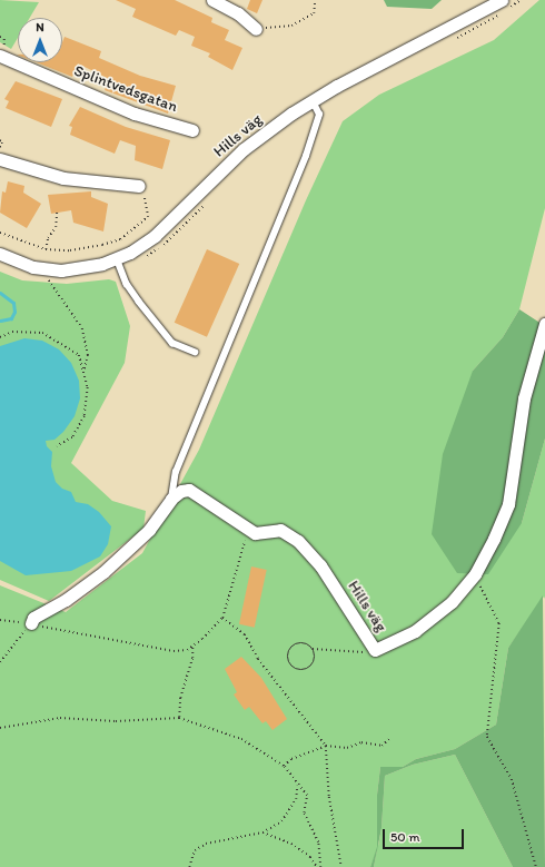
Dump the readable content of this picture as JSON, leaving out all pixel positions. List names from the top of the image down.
{
  "streets": {
    "street": ["Splintvedsgatan", "Hills väg"]
  },
  "scale_bar": "50 m",
  "north": "top"
}
